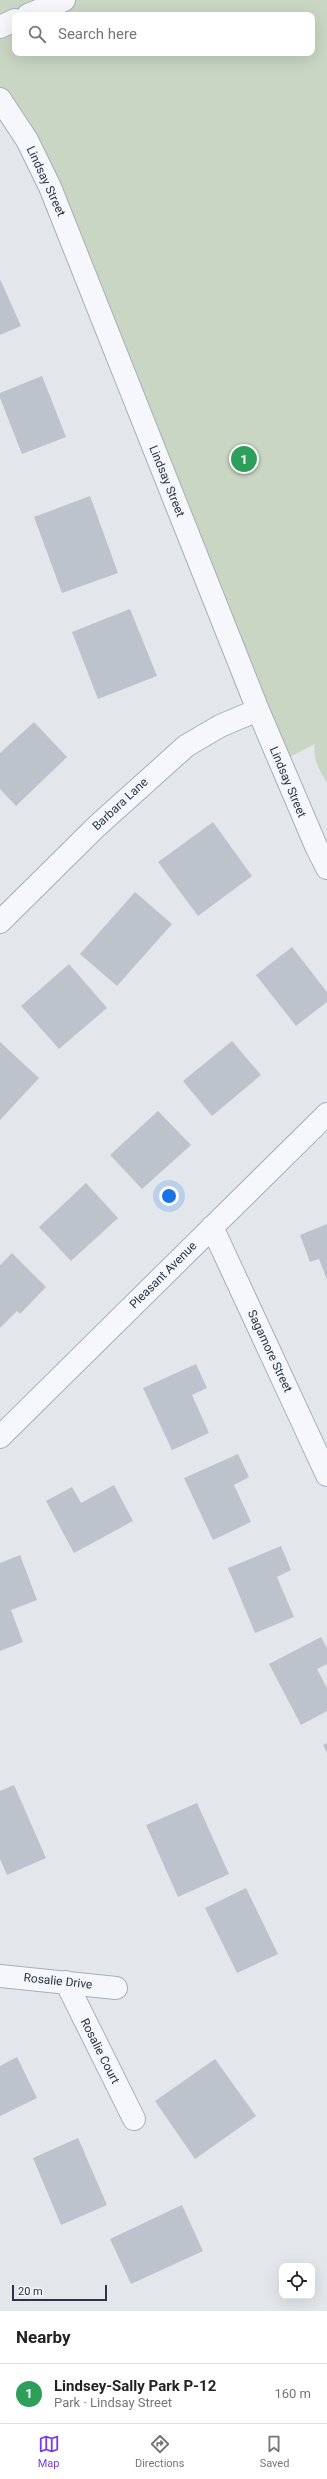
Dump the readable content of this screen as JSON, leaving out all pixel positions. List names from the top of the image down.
{
  "streets": {
    "street": [
      "Lindsay Street",
      "Barbara Lane",
      "Pleasant Avenue",
      "Sagamore Street",
      "Rosalie Drive",
      "Rosalie Court"
    ]
  },
  "crossings": [
    ["Lindsay Street", "Barbara Lane"],
    ["Pleasant Avenue", "Sagamore Street"],
    ["Rosalie Drive", "Rosalie Court"]
  ],
  "scale_bar": "20 m",
  "page": {
    "search": "Search here",
    "pins": "1",
    "scale": "20 m",
    "heading": "Nearby",
    "list": [
      {
        "mark": "1",
        "name": "Lindsey-Sally Park P-12",
        "note": "Park · Lindsay Street",
        "value": "160 m"
      }
    ],
    "nav": ["Map", "Directions", "Saved"]
  }
}
